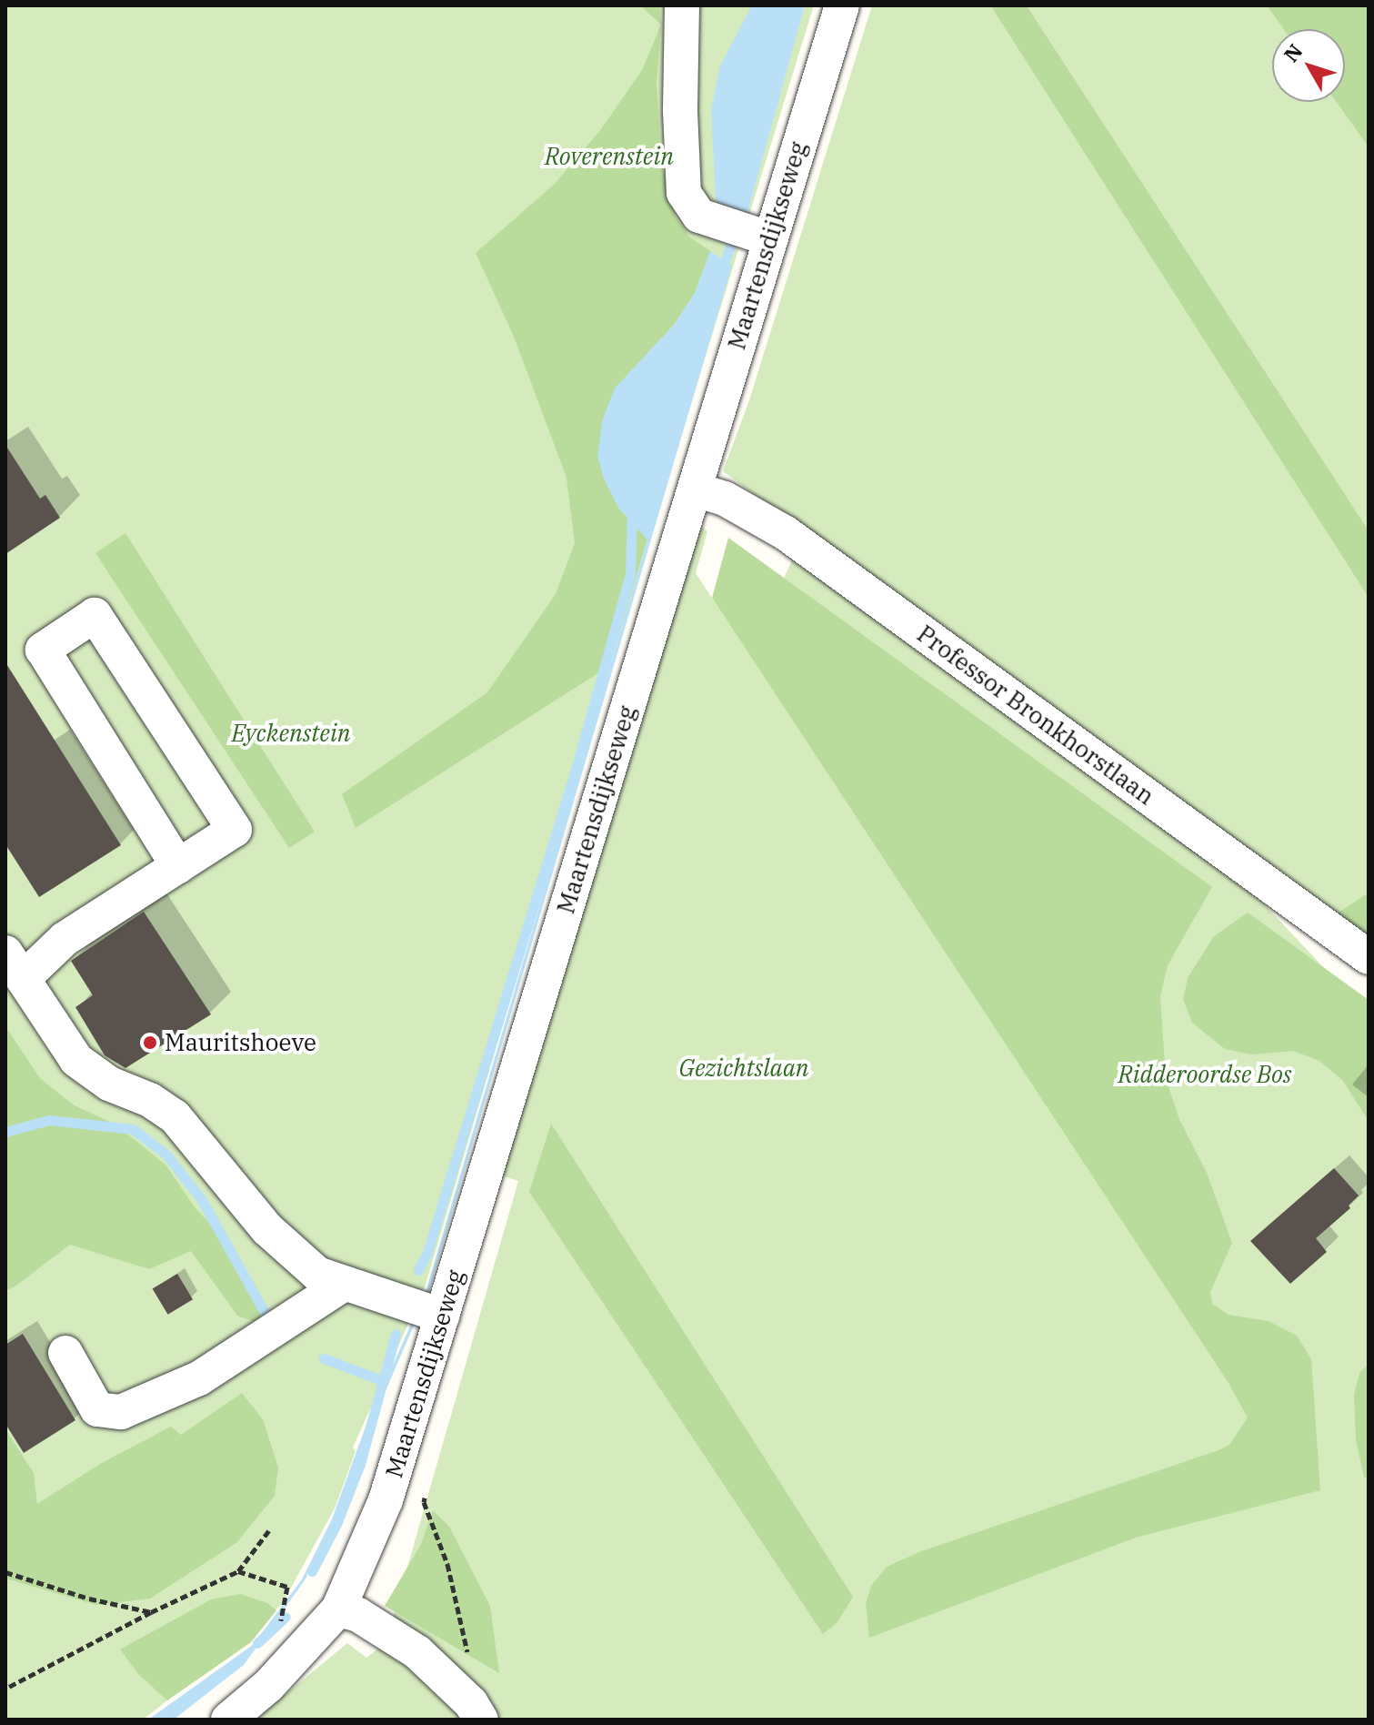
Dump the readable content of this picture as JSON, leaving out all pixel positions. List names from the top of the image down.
{
  "streets": {
    "street": ["Maartensdijkseweg", "Professor Bronkhorstlaan"]
  },
  "crossings": [
    ["Maartensdijkseweg", "Professor Bronkhorstlaan"]
  ],
  "parks": [
    "Roverenstein",
    "Eyckenstein",
    "Gezichtslaan",
    "Ridderoordse Bos"
  ],
  "places": ["Mauritshoeve"],
  "north": "top left"
}
